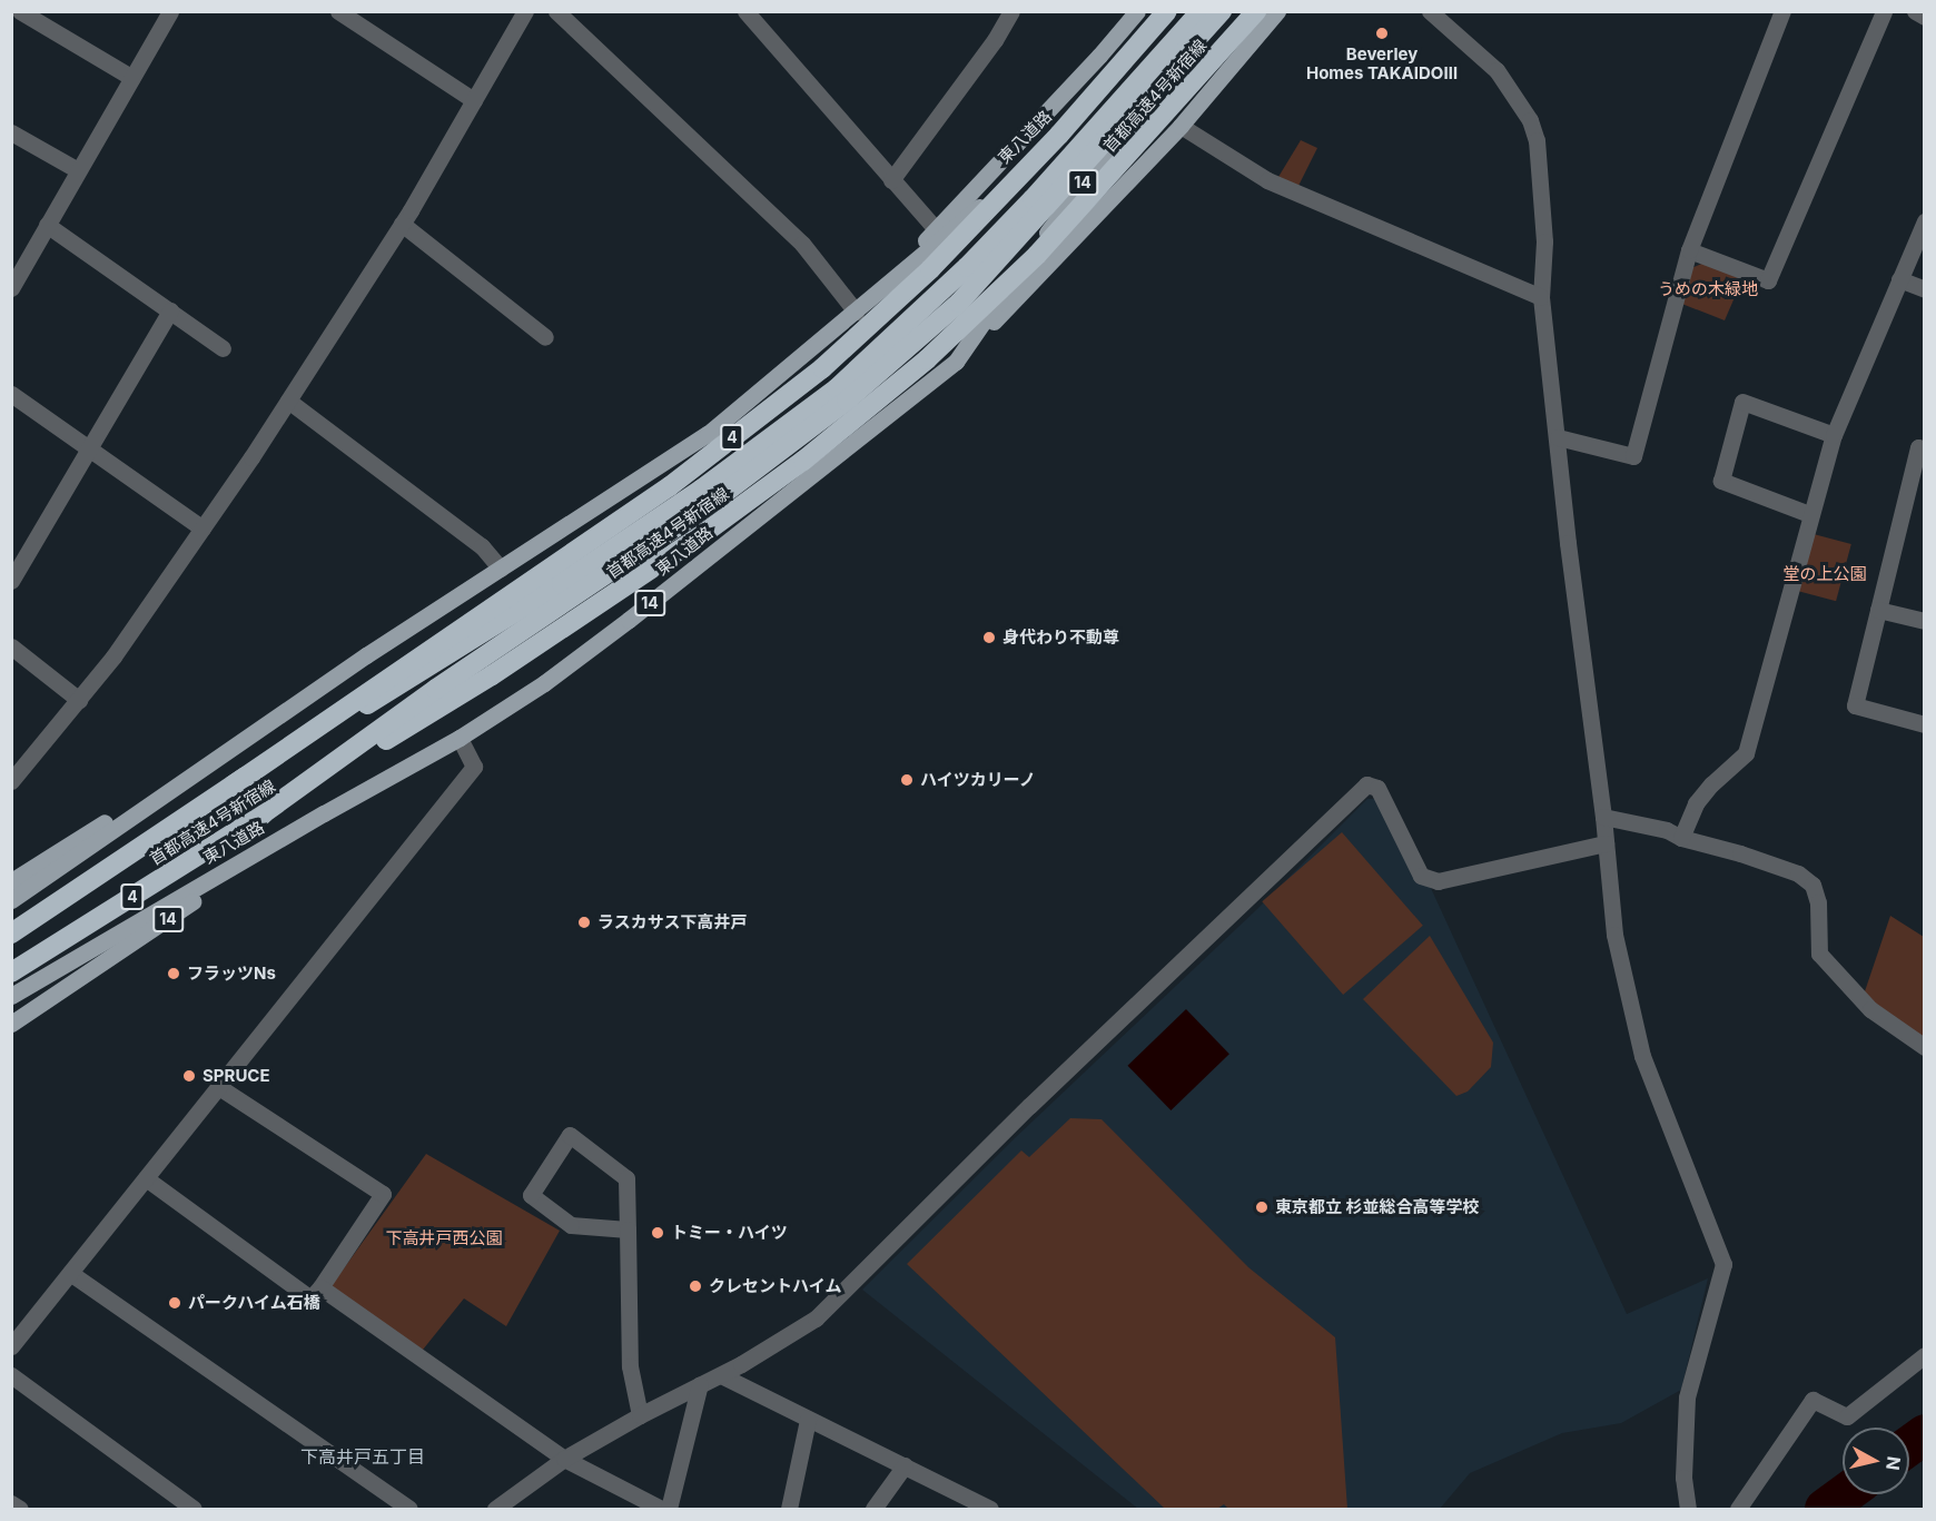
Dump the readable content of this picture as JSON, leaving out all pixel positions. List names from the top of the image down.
{
  "streets": {
    "highway": ["首都高速4号新宿線", "4"],
    "main road": ["東八道路", "14"]
  },
  "crossings": [
    ["首都高速4号新宿線", "東八道路"],
    ["東八道路", "14"]
  ],
  "districts": ["下高井戸五丁目"],
  "parks": ["うめの木緑地", "堂の上公園", "下高井戸西公園"],
  "places": [
    "Beverley Homes TAKAIDOⅢ",
    "身代わり不動尊",
    "ハイツカリーノ",
    "ラスカサス下高井戸",
    "フラッツNs",
    "SPRUCE",
    "東京都立 杉並総合高等学校",
    "トミー・ハイツ",
    "クレセントハイム",
    "パークハイム石橋"
  ],
  "north": "right"
}
